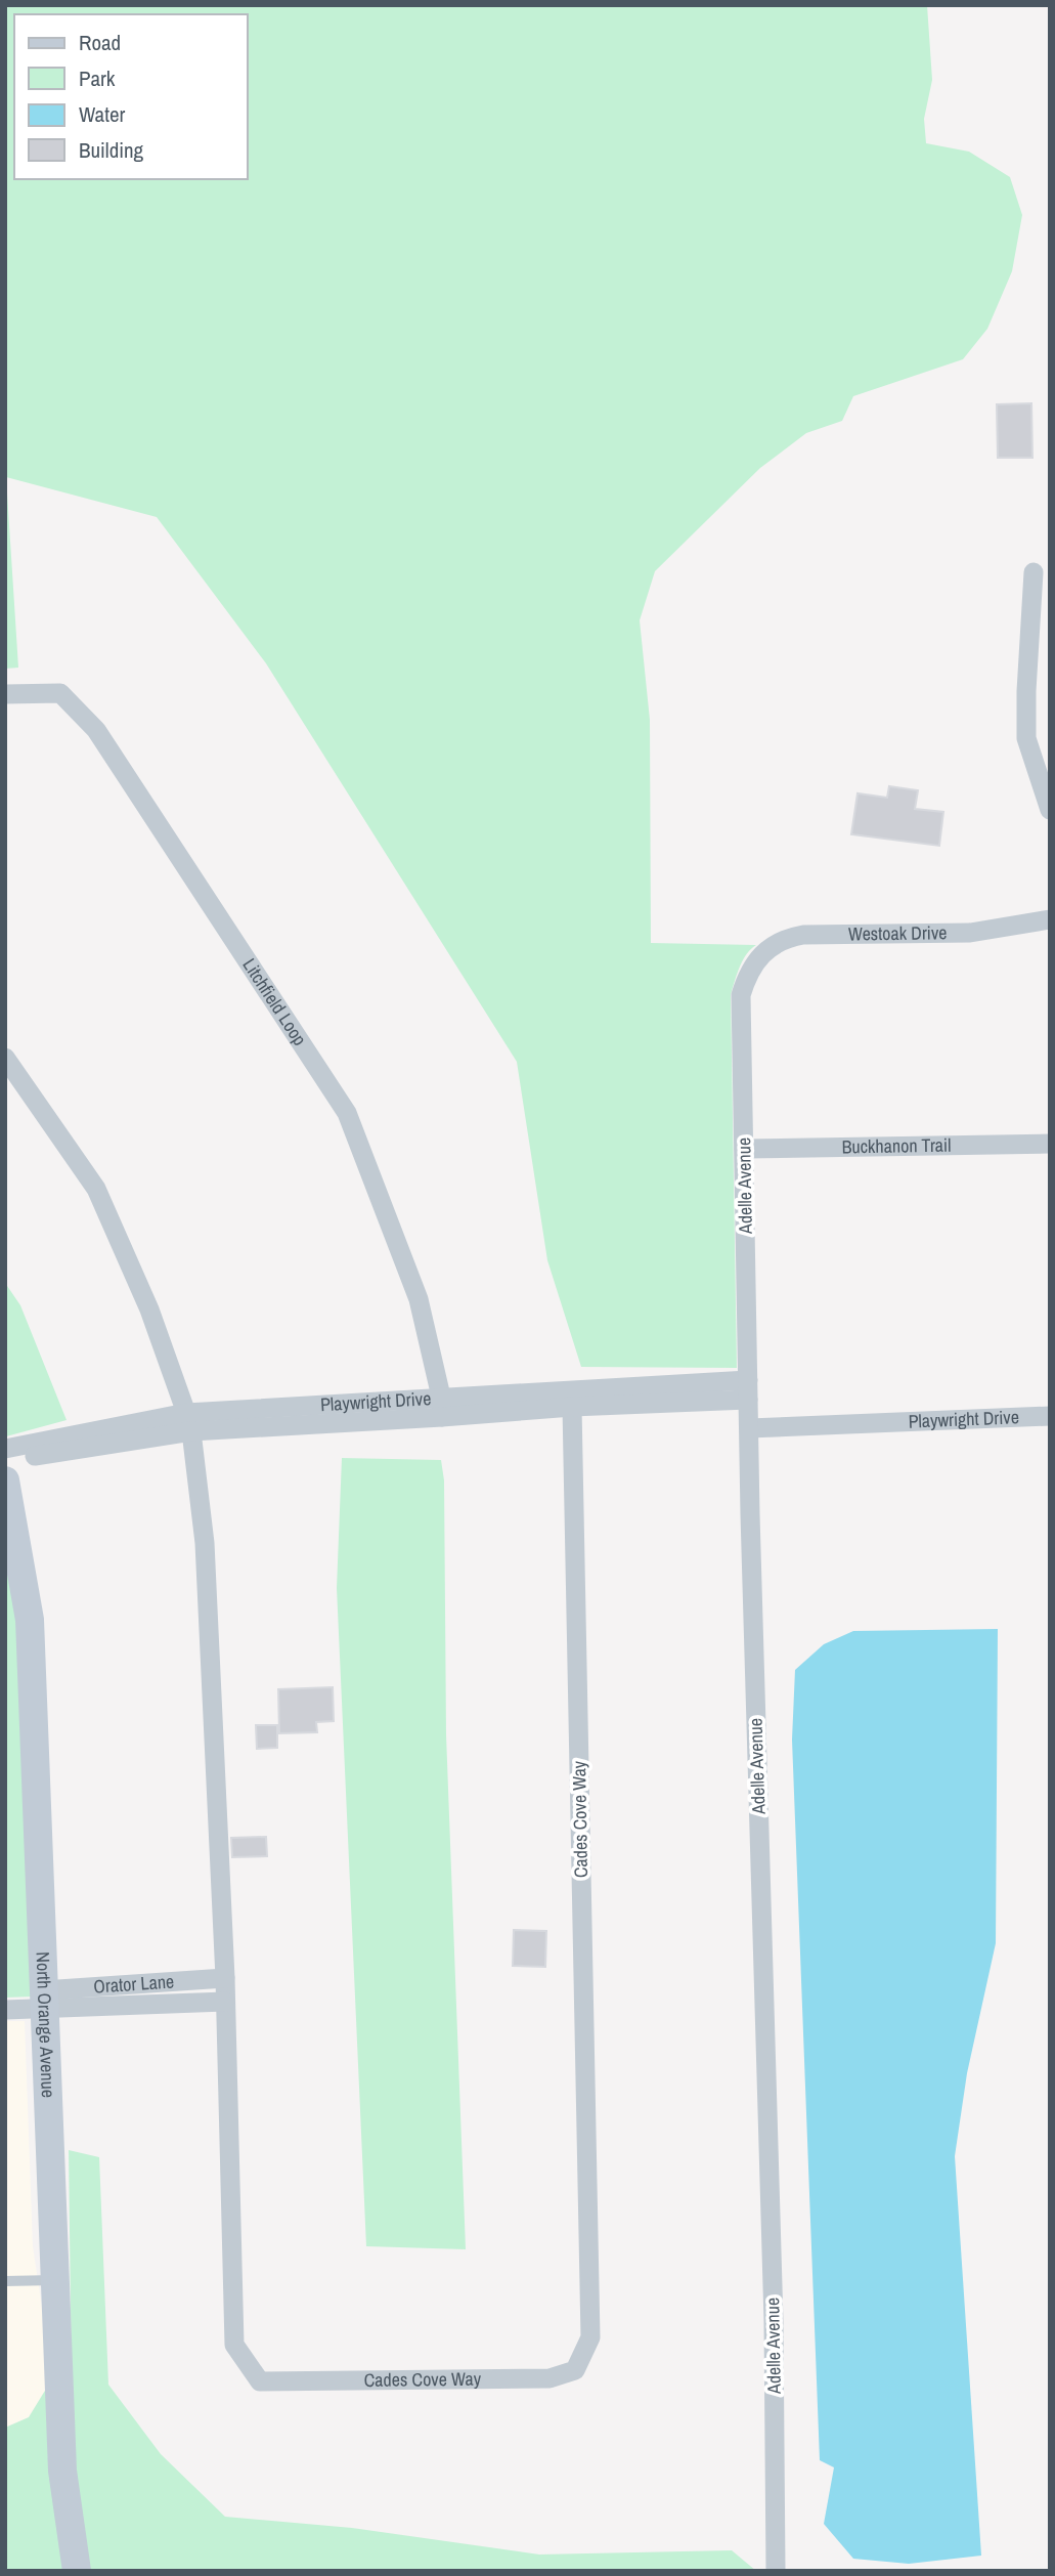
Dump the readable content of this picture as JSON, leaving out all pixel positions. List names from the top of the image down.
{
  "streets": {
    "street": [
      "Westoak Drive",
      "Litchfield Loop",
      "Buckhanon Trail",
      "Adelle Avenue",
      "Playwright Drive",
      "Cades Cove Way",
      "Orator Lane",
      "North Orange Avenue"
    ]
  },
  "crossings": [
    ["Westoak Drive", "Adelle Avenue"],
    ["Litchfield Loop", "Playwright Drive"],
    ["Buckhanon Trail", "Adelle Avenue"],
    ["Adelle Avenue", "Playwright Drive"],
    ["Playwright Drive", "Cades Cove Way"],
    ["Cades Cove Way", "Orator Lane"],
    ["Orator Lane", "North Orange Avenue"]
  ],
  "legend": [
    "Road",
    "Park",
    "Water",
    "Building"
  ]
}
